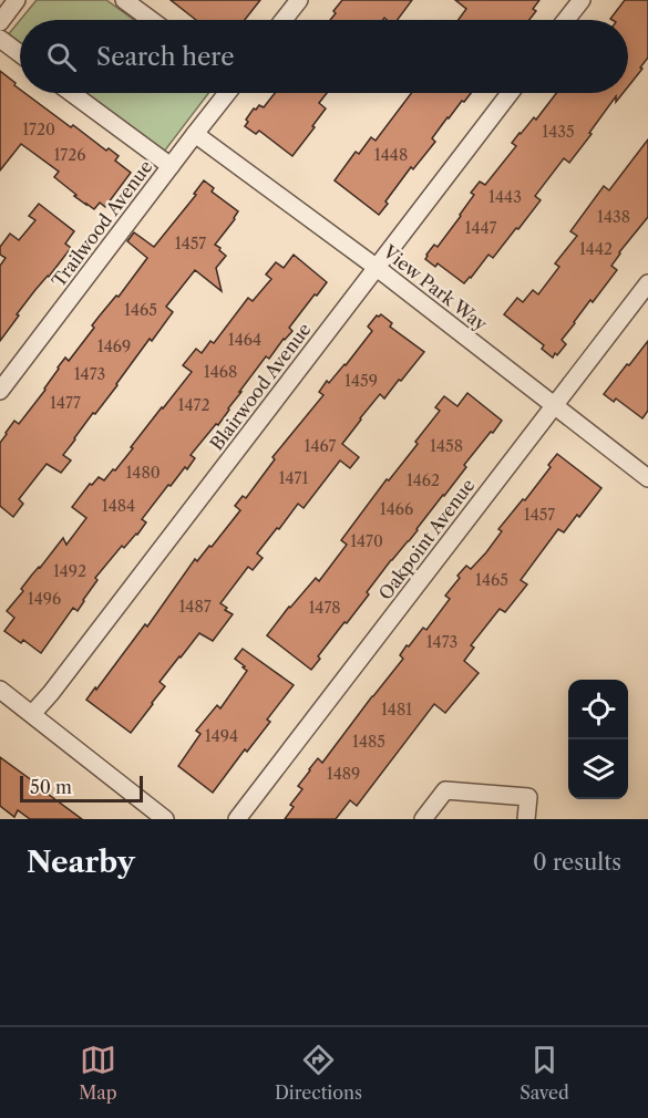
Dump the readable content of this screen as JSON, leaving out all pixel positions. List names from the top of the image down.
{
  "streets": {
    "street": [
      "Trailwood Avenue",
      "View Park Way",
      "Blairwood Avenue",
      "Oakpoint Avenue"
    ]
  },
  "crossings": [
    ["Trailwood Avenue", "View Park Way"],
    ["View Park Way", "Blairwood Avenue"],
    ["View Park Way", "Oakpoint Avenue"]
  ],
  "house_numbers": [
    "1720",
    "1435",
    "1726",
    "1448",
    "1443",
    "1438",
    "1447",
    "1457",
    "1442",
    "1465",
    "1464",
    "1469",
    "1468",
    "1473",
    "1459",
    "1477",
    "1472",
    "1467",
    "1458",
    "1480",
    "1471",
    "1462",
    "1484",
    "1466",
    "1457",
    "1470",
    "1492",
    "1465",
    "1496",
    "1487",
    "1478",
    "1473",
    "1481",
    "1494",
    "1485",
    "1489"
  ],
  "scale_bar": "50 m",
  "page": {
    "search": "Search here",
    "scale": "50 m",
    "heading": ["Nearby", "0 results"],
    "nav": ["Map", "Directions", "Saved"]
  }
}
